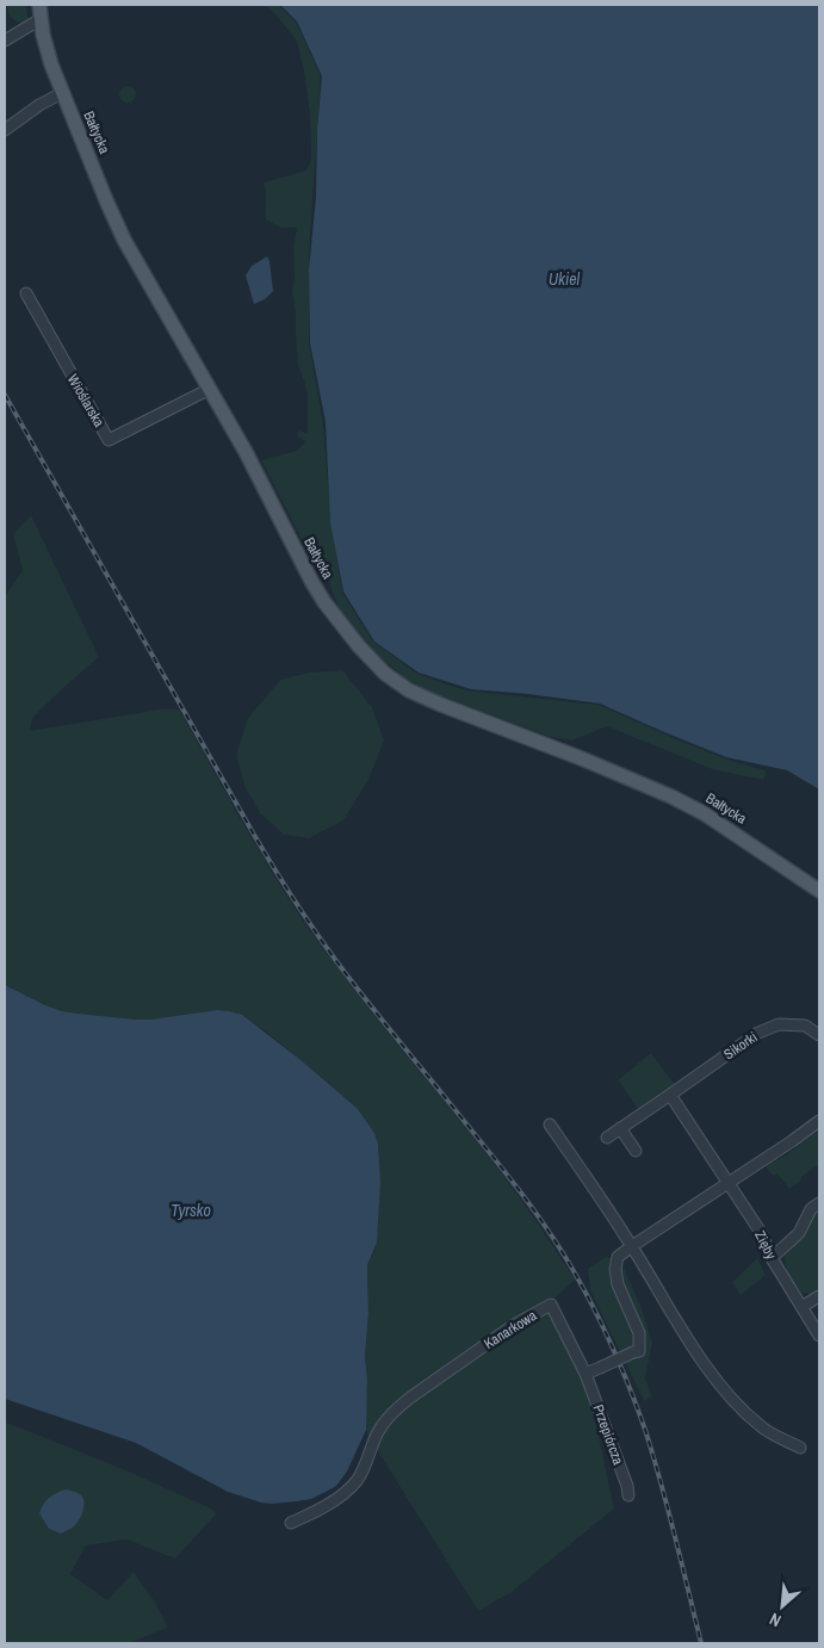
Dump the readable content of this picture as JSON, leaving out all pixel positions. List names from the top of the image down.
{
  "streets": {
    "main road": ["Bałtycka"],
    "street": [
      "Wioślarska",
      "Sikorki",
      "Zięby",
      "Kanarkowa",
      "Przepiórcza"
    ]
  },
  "crossings": [
    ["Bałtycka", "Wioślarska"],
    ["Kanarkowa", "Przepiórcza"]
  ],
  "water": ["Ukiel", "Tyrsko"],
  "north": "bottom left"
}
